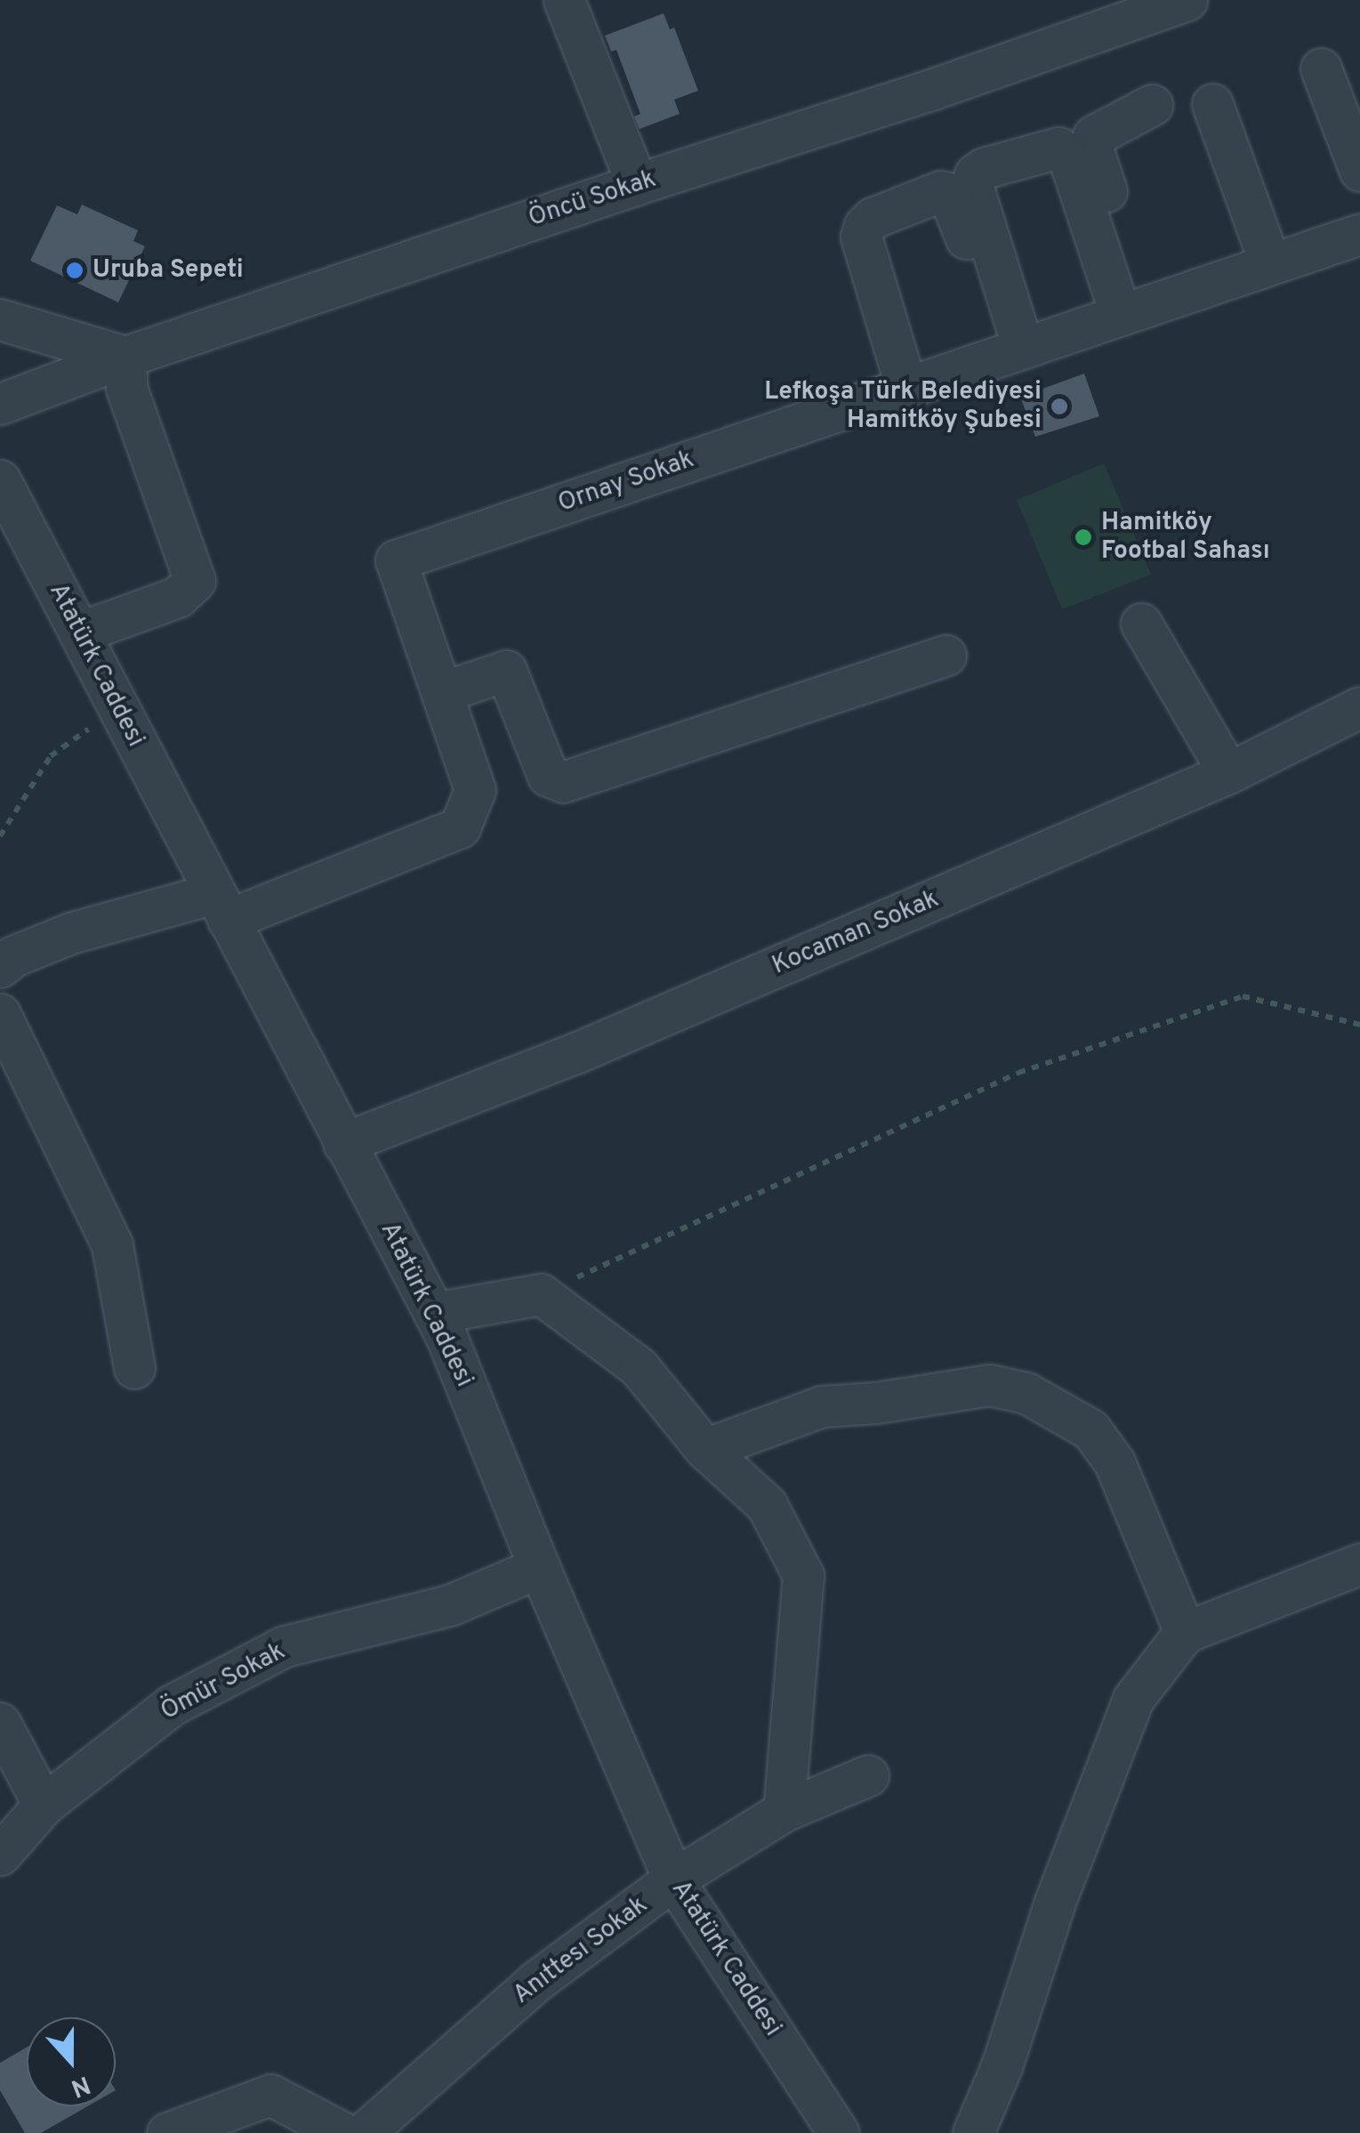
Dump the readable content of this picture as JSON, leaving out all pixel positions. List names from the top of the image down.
{
  "streets": {
    "street": [
      "Öncü Sokak",
      "Ornay Sokak",
      "Atatürk Caddesi",
      "Kocaman Sokak",
      "Ömür Sokak",
      "Anıttesı Sokak"
    ]
  },
  "crossings": [
    ["Ornay Sokak", "Atatürk Caddesi"],
    ["Atatürk Caddesi", "Kocaman Sokak"],
    ["Atatürk Caddesi", "Ömür Sokak"],
    ["Atatürk Caddesi", "Anıttesı Sokak"]
  ],
  "places": ["Uruba Sepeti", "Lefkoşa Türk Belediyesi Hamitköy Şubesi", "Hamitköy Footbal Sahası"],
  "north": "bottom"
}
